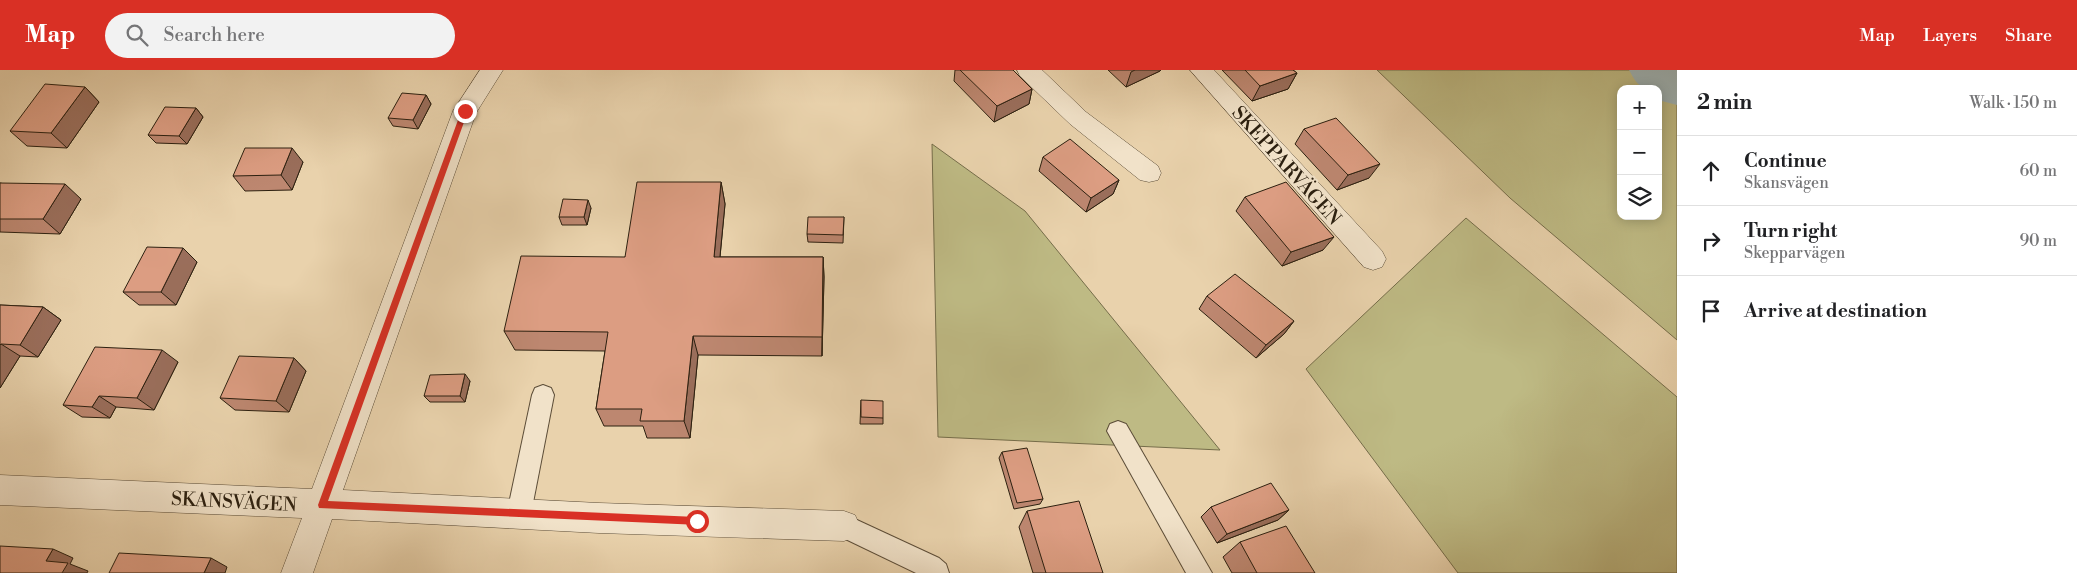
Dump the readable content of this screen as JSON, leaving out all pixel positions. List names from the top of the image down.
{
  "streets": {
    "street": ["SKEPPARVÄGEN", "SKANSVÄGEN"]
  },
  "page": {
    "header": "Map",
    "search": "Search here",
    "nav": ["Map", "Layers", "Share"],
    "heading": ["2 min", "Walk · 150 m"],
    "map_buttons": ["+", "−"],
    "list": [
      ["Continue", "Skansvägen", "60 m"],
      ["Turn right", "Skepparvägen", "90 m"],
      "Arrive at destination"
    ]
  }
}
